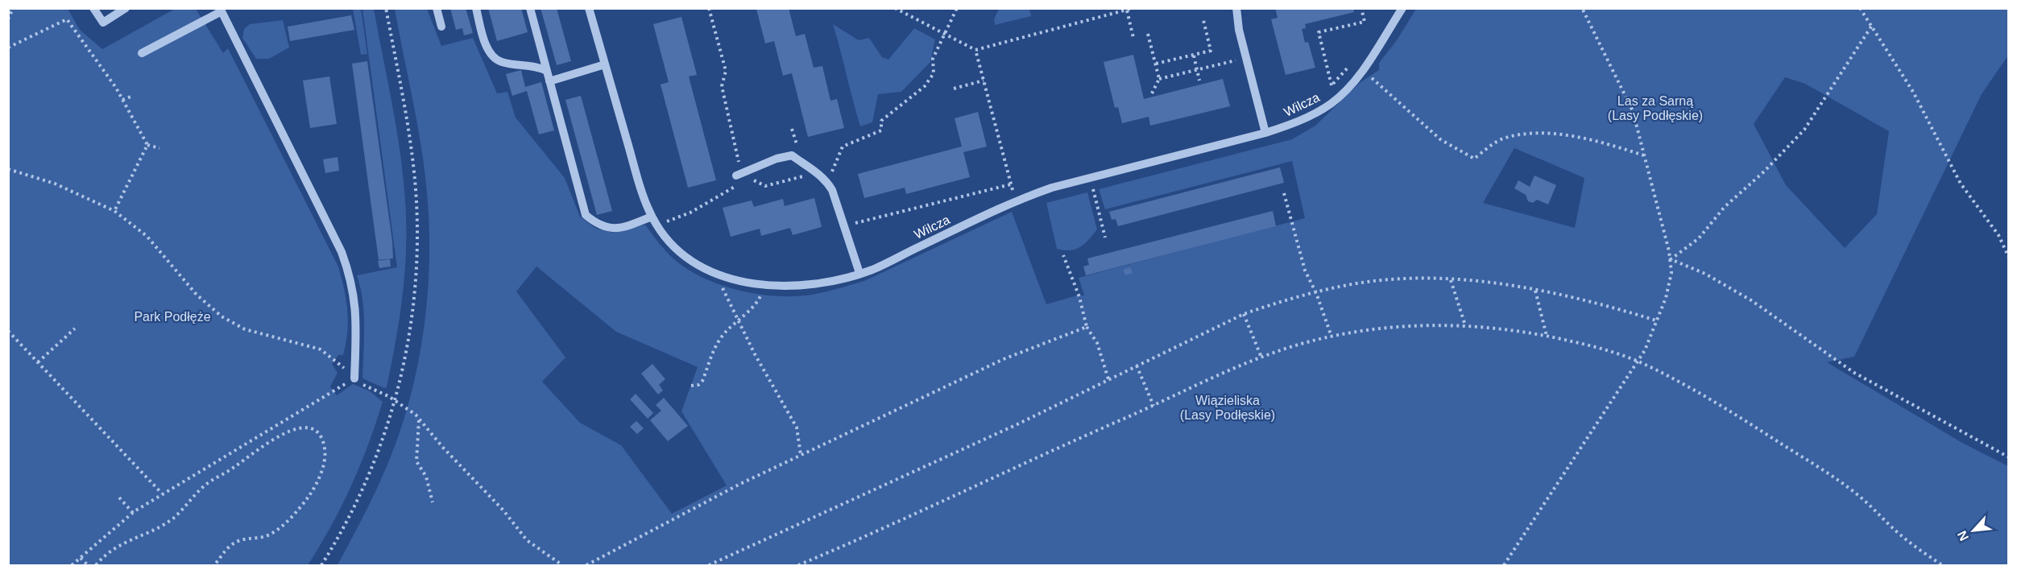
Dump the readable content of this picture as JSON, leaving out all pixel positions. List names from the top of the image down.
{
  "streets": {
    "street": ["Wilcza"]
  },
  "parks": ["Las za Sarną (Lasy Podłęskie)", "Park Podłęże", "Wiązieliska (Lasy Podłęskie)"],
  "north": "bottom left"
}
